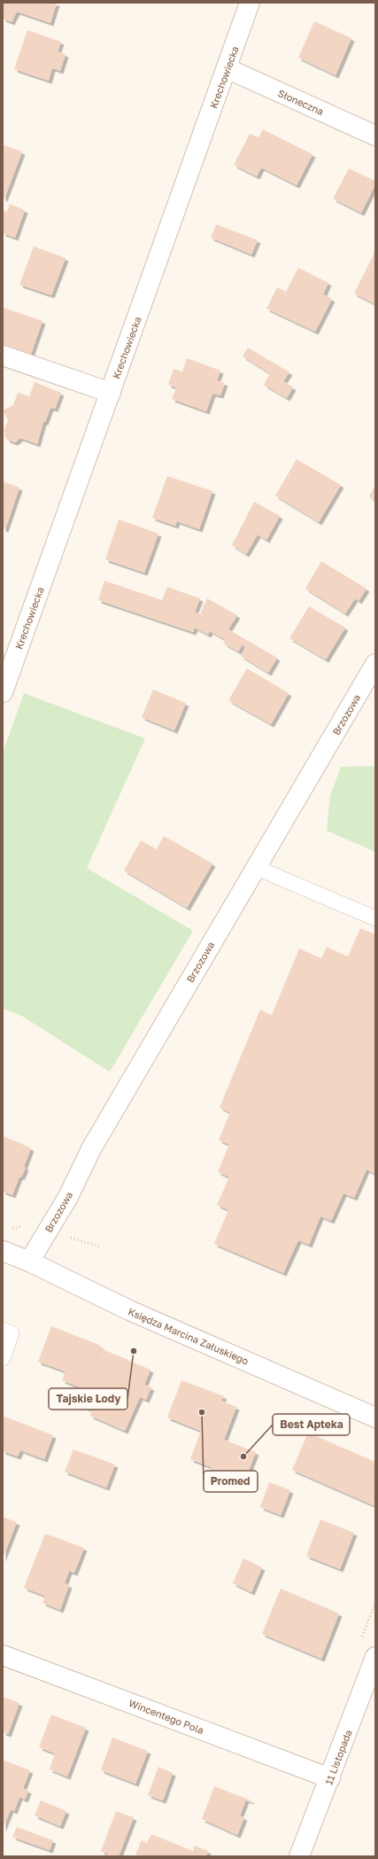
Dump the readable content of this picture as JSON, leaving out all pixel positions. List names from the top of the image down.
{
  "streets": {
    "street": [
      "Krechowiecka",
      "Słoneczna",
      "Brzozowa",
      "Księdza Marcina Załuskiego",
      "Wincentego Pola",
      "11 Listopada"
    ]
  },
  "crossings": [
    ["Krechowiecka", "Słoneczna"],
    ["Brzozowa", "Księdza Marcina Załuskiego"],
    ["Wincentego Pola", "11 Listopada"]
  ],
  "places": ["Tajskie Lody", "Promed", "Best Apteka"]
}
